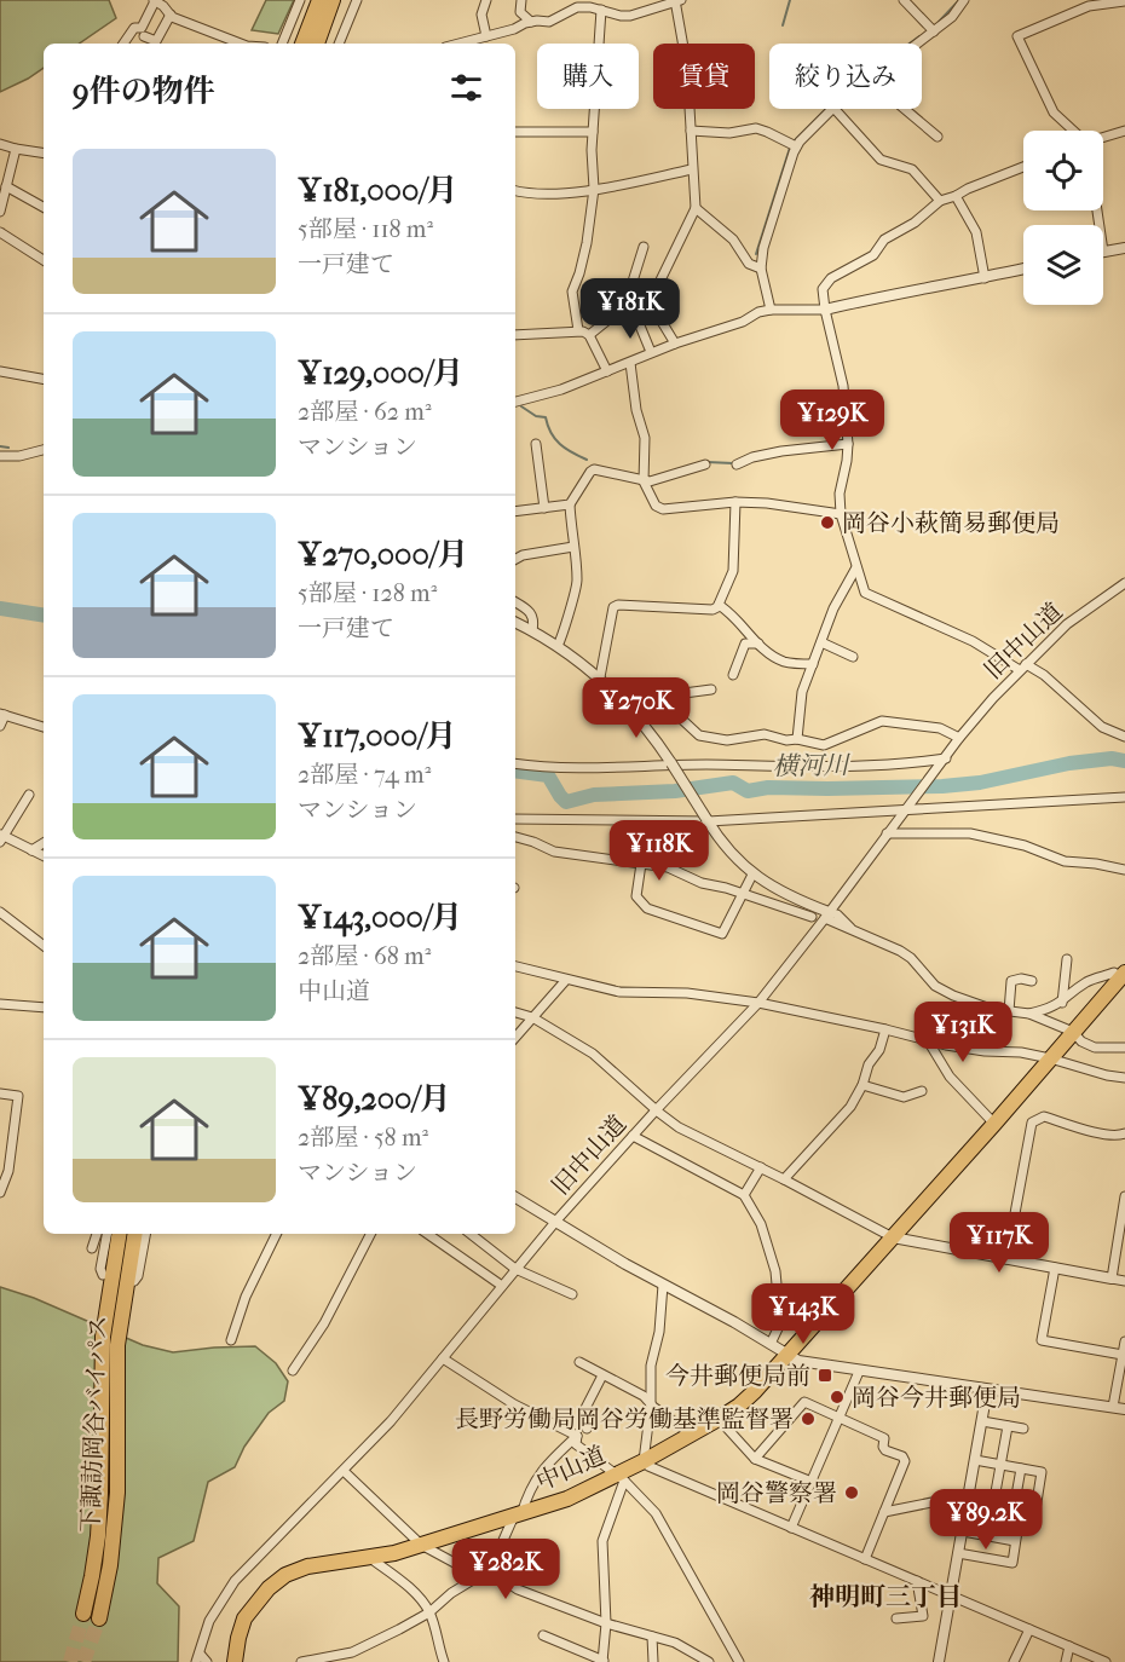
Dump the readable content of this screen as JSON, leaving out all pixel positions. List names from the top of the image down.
{
  "streets": {
    "highway": ["下諏訪岡谷バイパス", "中山道"],
    "street": ["旧中山道"]
  },
  "districts": ["神明町三丁目"],
  "water": ["横河川"],
  "places": {
    "other": [
      "岡谷小萩簡易郵便局",
      "岡谷今井郵便局",
      "長野労働局岡谷労働基準監督署",
      "岡谷警察署"
    ],
    "transit": ["今井郵便局前"]
  },
  "page": {
    "chip": ["購入", "賃貸", "絞り込み"],
    "heading": "9件の物件",
    "list": [
      {
        "name": "¥181,000/月",
        "note": "5部屋 · 118 m² · 一戸建て"
      },
      {
        "name": "¥129,000/月",
        "note": "2部屋 · 62 m² · マンション"
      },
      {
        "name": "¥270,000/月",
        "note": "5部屋 · 128 m² · 一戸建て"
      },
      {
        "name": "¥117,000/月",
        "note": "2部屋 · 74 m² · マンション"
      },
      {
        "name": "¥143,000/月",
        "note": "2部屋 · 68 m² · 中山道"
      },
      {
        "name": "¥89,200/月",
        "note": "2部屋 · 58 m² · マンション"
      }
    ],
    "price": [
      "¥181K",
      "¥129K",
      "¥270K",
      "¥118K",
      "¥131K",
      "¥117K",
      "¥143K",
      "¥89.2K",
      "¥282K"
    ]
  }
}
